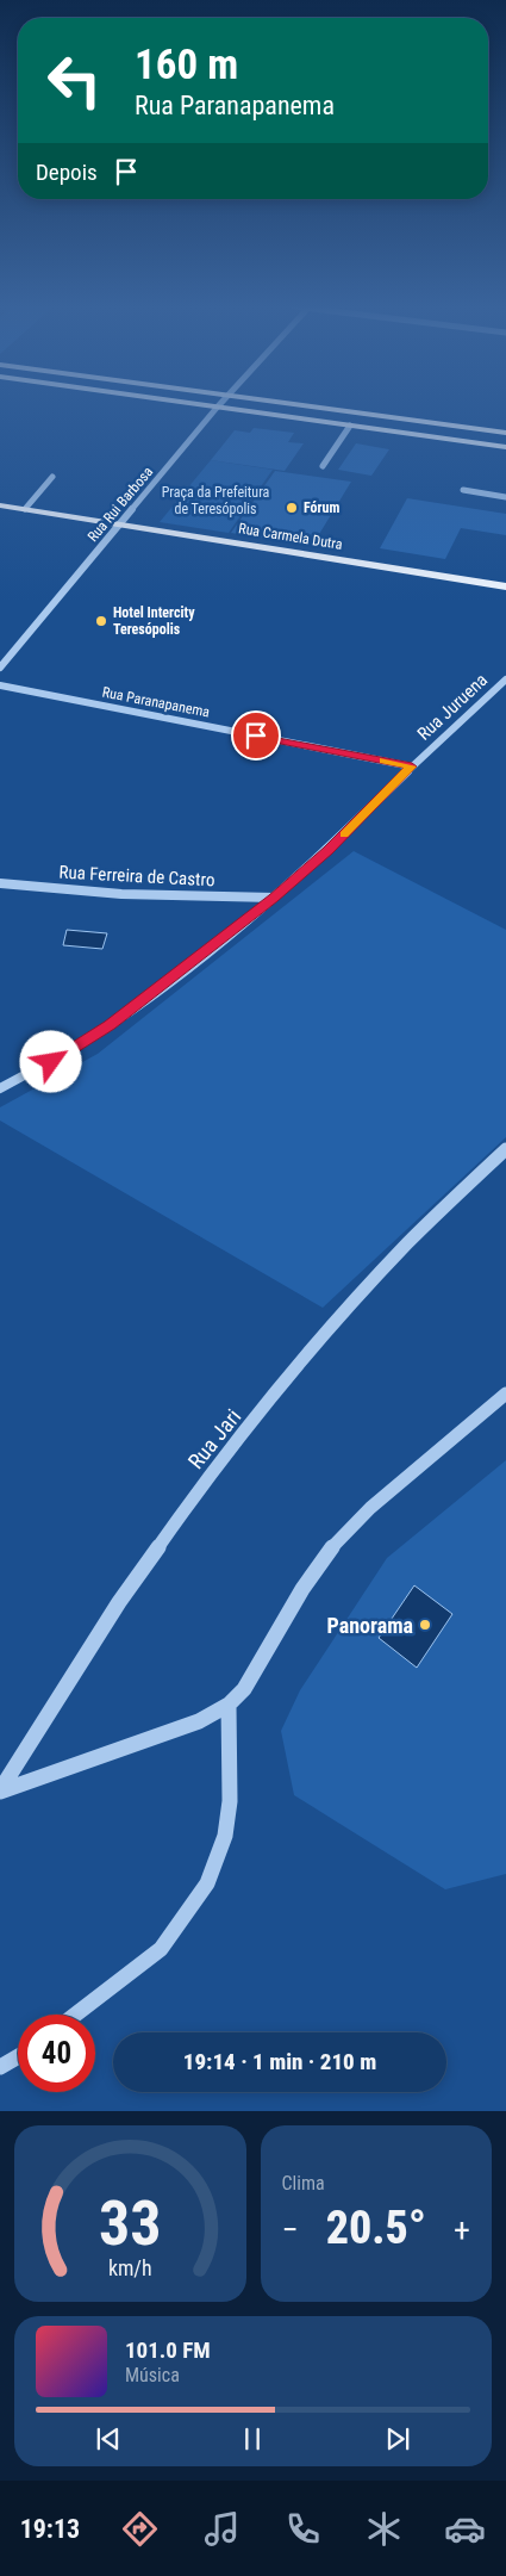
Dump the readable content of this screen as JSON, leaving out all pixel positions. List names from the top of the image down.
{
  "streets": {
    "main road": ["Rua Carmela Dutra"],
    "street": [
      "Rua Rui Barbosa",
      "Rua Paranapanema",
      "Rua Juruena",
      "Rua Ferreira de Castro",
      "Rua Jari"
    ]
  },
  "crossings": [
    ["Rua Rui Barbosa", "Rua Carmela Dutra"],
    ["Rua Paranapanema", "Rua Juruena"],
    ["Rua Juruena", "Rua Ferreira de Castro"]
  ],
  "parks": ["Praça da Prefeitura de Teresópolis"],
  "places": ["Fórum", "Hotel Intercity Teresópolis", "Panorama"],
  "page": {
    "turn": ["160 m", "Rua Paranapanema"],
    "then": "Depois",
    "limit": "40",
    "trip": "19:14 · 1 min · 210 m",
    "tile": "Clima",
    "heat": ["−", "20.5°", "+"],
    "song": ["101.0 FM", "Música"],
    "tabs": "19:13",
    "gauge": ["33", "km/h"]
  }
}
